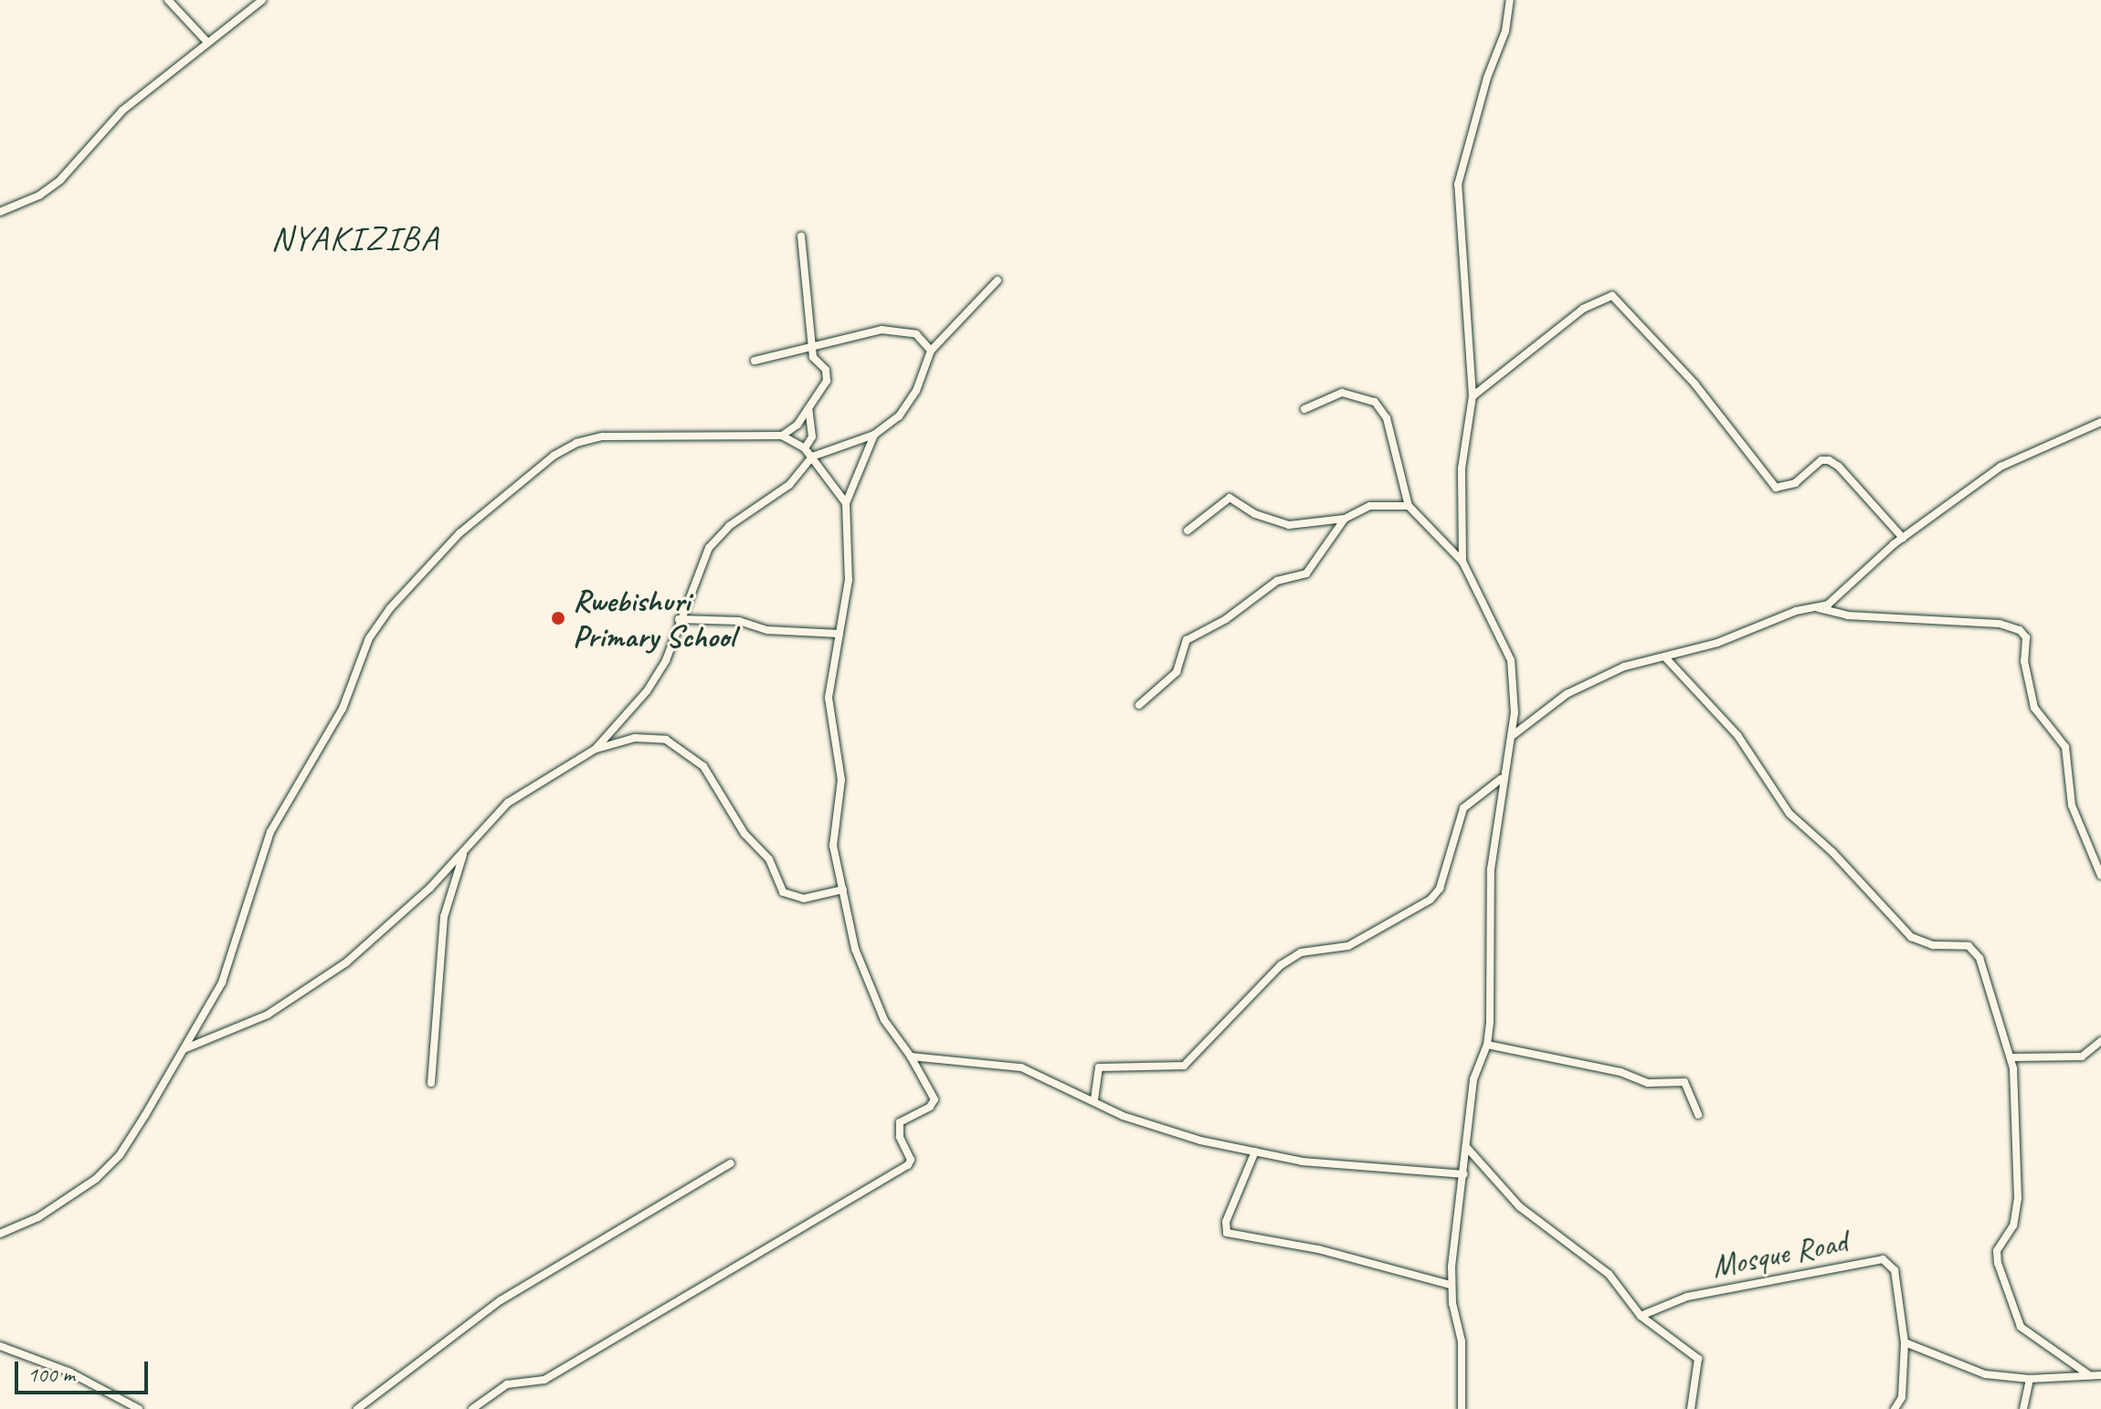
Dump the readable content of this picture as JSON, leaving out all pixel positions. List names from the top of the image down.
{
  "streets": {
    "street": ["Mosque Road"]
  },
  "districts": ["NYAKIZIBA"],
  "places": ["Rwebishuri Primary School"],
  "scale_bar": "100 m"
}
